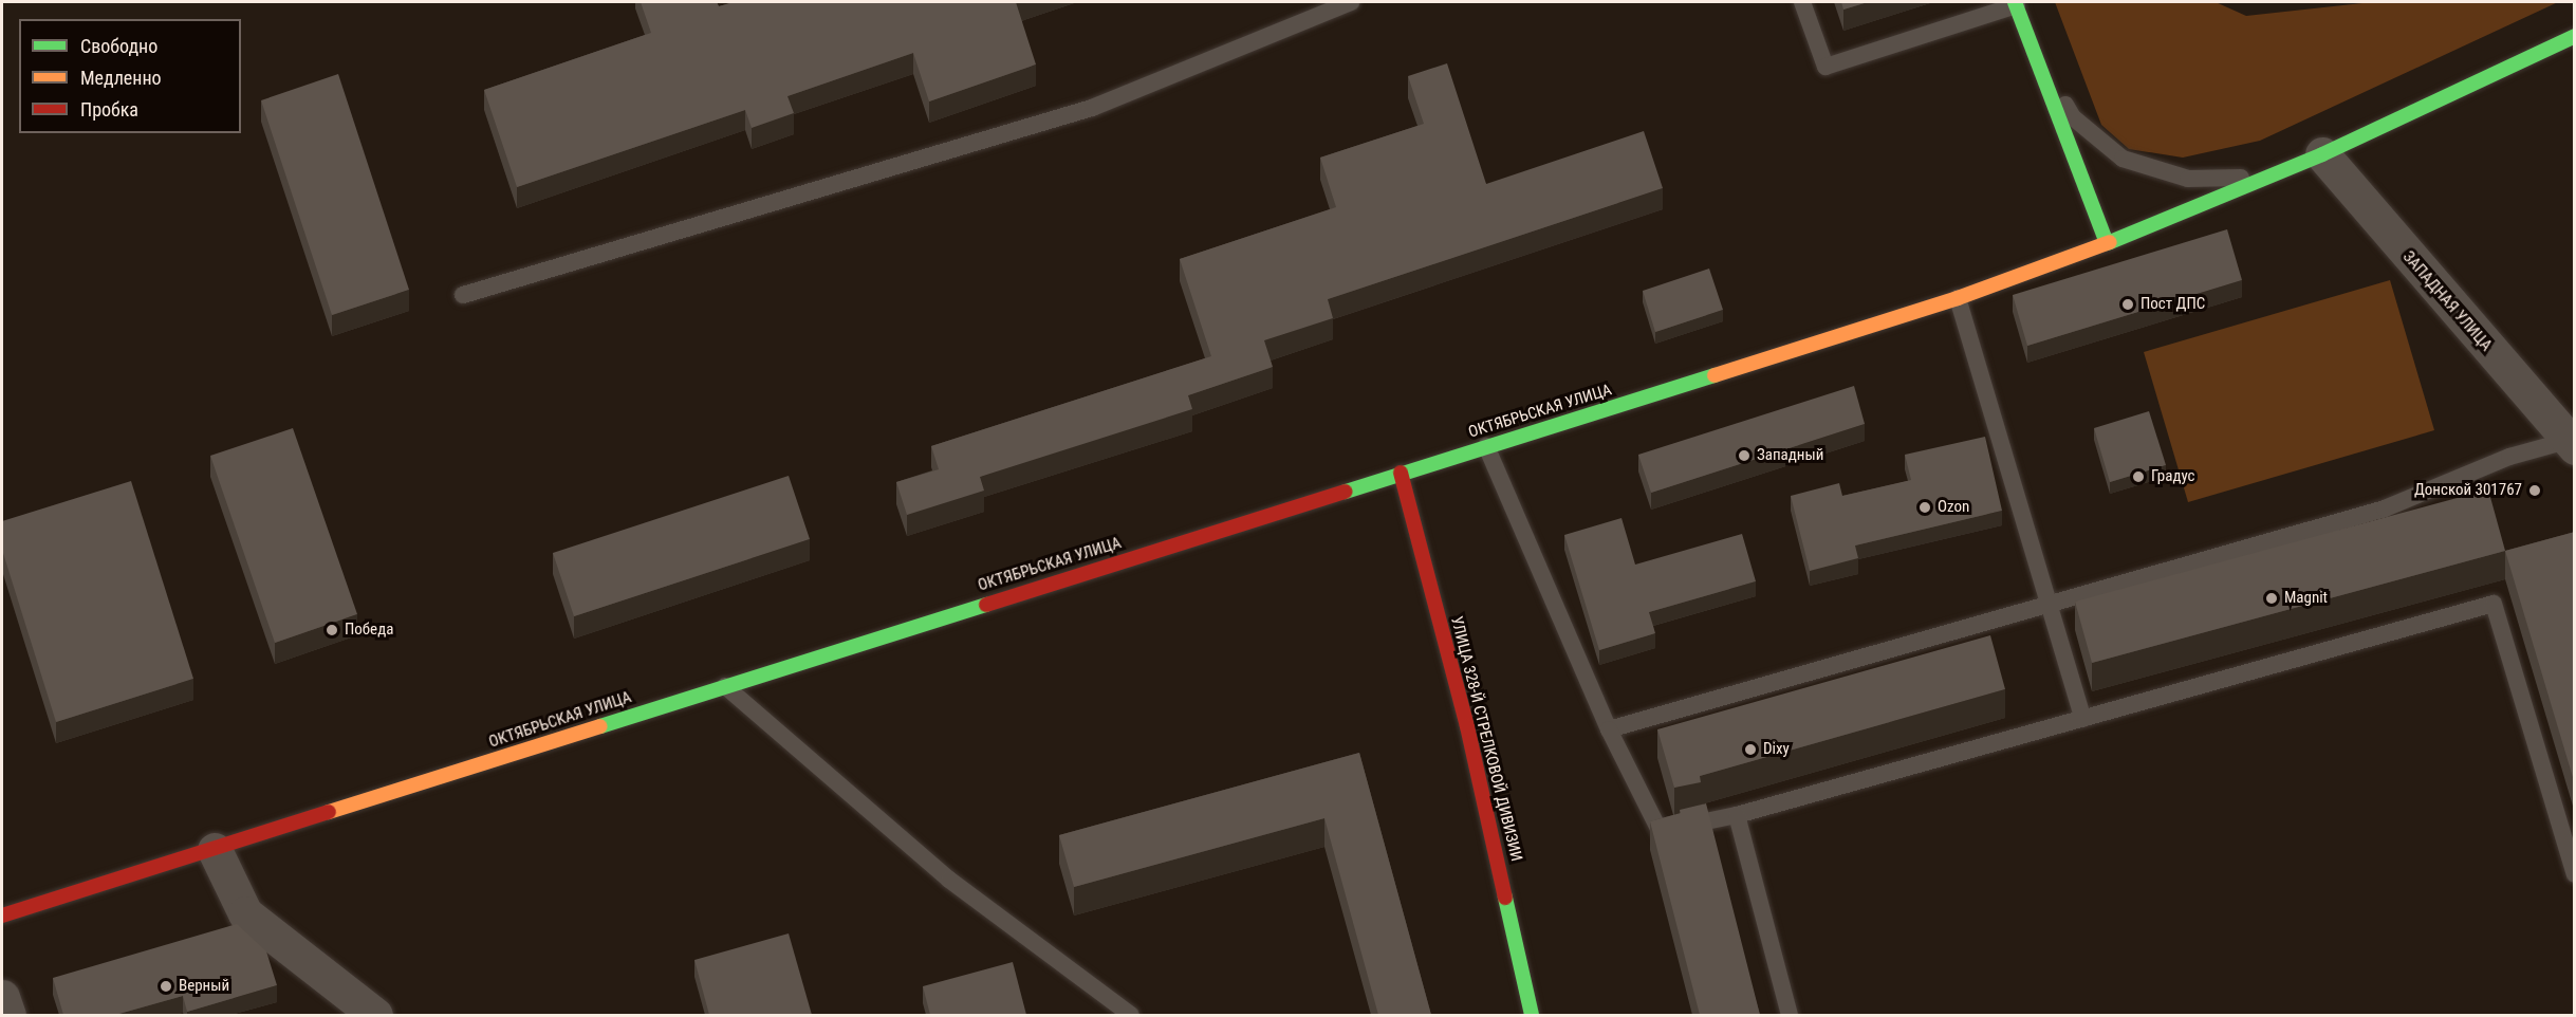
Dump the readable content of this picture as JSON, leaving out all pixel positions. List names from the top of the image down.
{
  "streets": {
    "main road": ["ОКТЯБРЬСКАЯ УЛИЦА", "УЛИЦА 328-Й СТРЕЛКОВОЙ ДИВИЗИИ"],
    "street": ["ЗАПАДНАЯ УЛИЦА"]
  },
  "crossings": [
    ["ЗАПАДНАЯ УЛИЦА", "ОКТЯБРЬСКАЯ УЛИЦА"],
    ["ОКТЯБРЬСКАЯ УЛИЦА", "УЛИЦА 328-Й СТРЕЛКОВОЙ ДИВИЗИИ"]
  ],
  "places": [
    "Пост ДПС",
    "Западный",
    "Градус",
    "Донской 301767",
    "Ozon",
    "Magnit",
    "Победа",
    "Dixy",
    "Верный"
  ],
  "legend": ["Свободно", "Медленно", "Пробка"]
}
